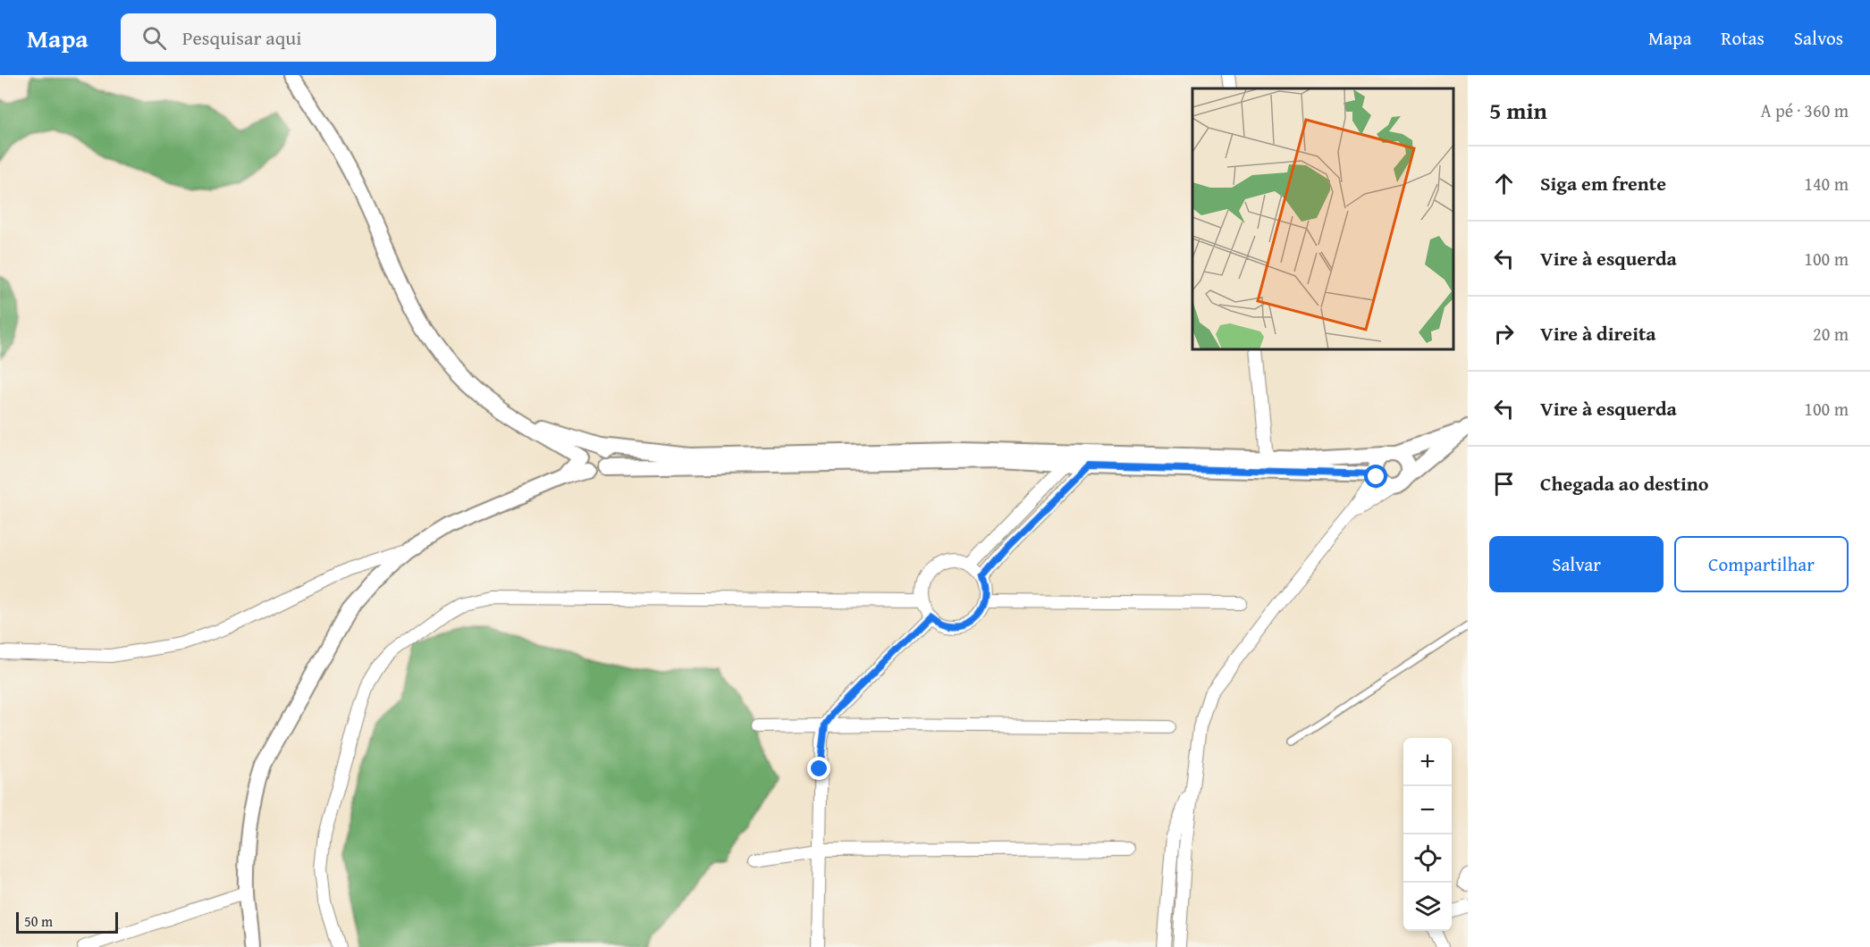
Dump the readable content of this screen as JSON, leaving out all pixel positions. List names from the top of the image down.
{
  "scale_bar": "50 m",
  "page": {
    "header": "Mapa",
    "search": "Pesquisar aqui",
    "nav": ["Mapa", "Rotas", "Salvos"],
    "heading": ["5 min", "A pé · 360 m"],
    "list": [
      ["Siga em frente", "140 m"],
      ["Vire à esquerda", "100 m"],
      ["Vire à direita", "20 m"],
      ["Vire à esquerda", "100 m"],
      "Chegada ao destino"
    ],
    "buttons": ["Salvar", "Compartilhar"],
    "map_buttons": ["+", "−"],
    "scale": "50 m"
  }
}
